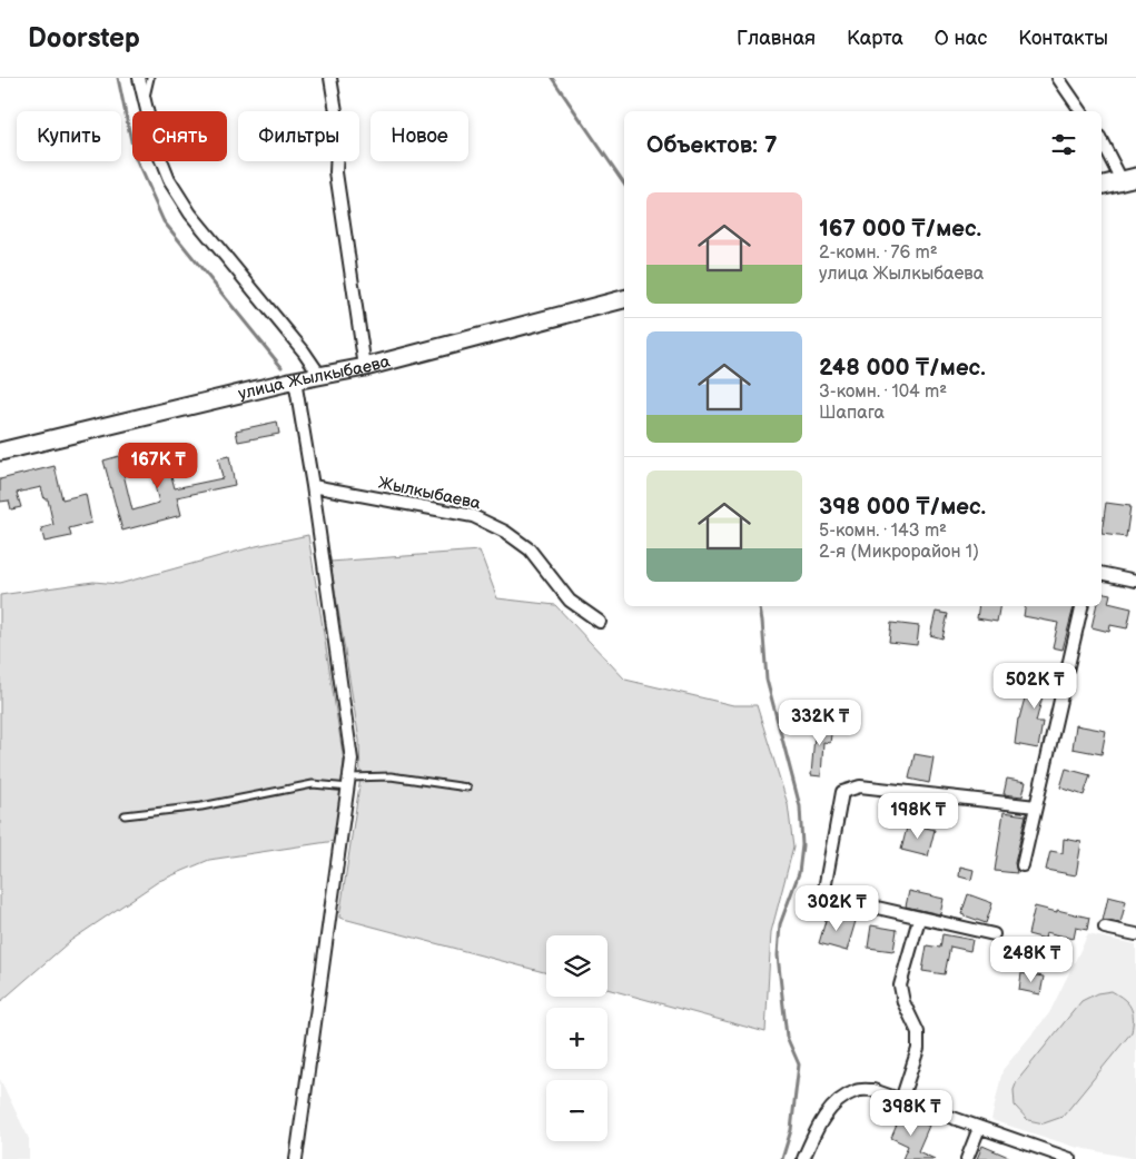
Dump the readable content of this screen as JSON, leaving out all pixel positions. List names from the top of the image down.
{
  "streets": {
    "main road": ["улица Жылкыбаева"],
    "street": ["Жылкыбаева"]
  },
  "page": {
    "header": "Doorstep",
    "nav": [
      "Главная",
      "Карта",
      "О нас",
      "Контакты"
    ],
    "chip": [
      "Купить",
      "Снять",
      "Фильтры",
      "Новое"
    ],
    "heading": "Объектов: 7",
    "list": [
      {
        "name": "167 000 ₸/мес.",
        "note": "2-комн. · 76 m² · улица Жылкыбаева"
      },
      {
        "name": "248 000 ₸/мес.",
        "note": "3-комн. · 104 m² · Шапага"
      },
      {
        "name": "398 000 ₸/мес.",
        "note": "5-комн. · 143 m² · 2-я (Микрорайон 1)"
      }
    ],
    "price": [
      "167K ₸",
      "502K ₸",
      "332K ₸",
      "198K ₸",
      "302K ₸",
      "248K ₸",
      "398K ₸"
    ],
    "map_buttons": ["+", "−"]
  }
}
